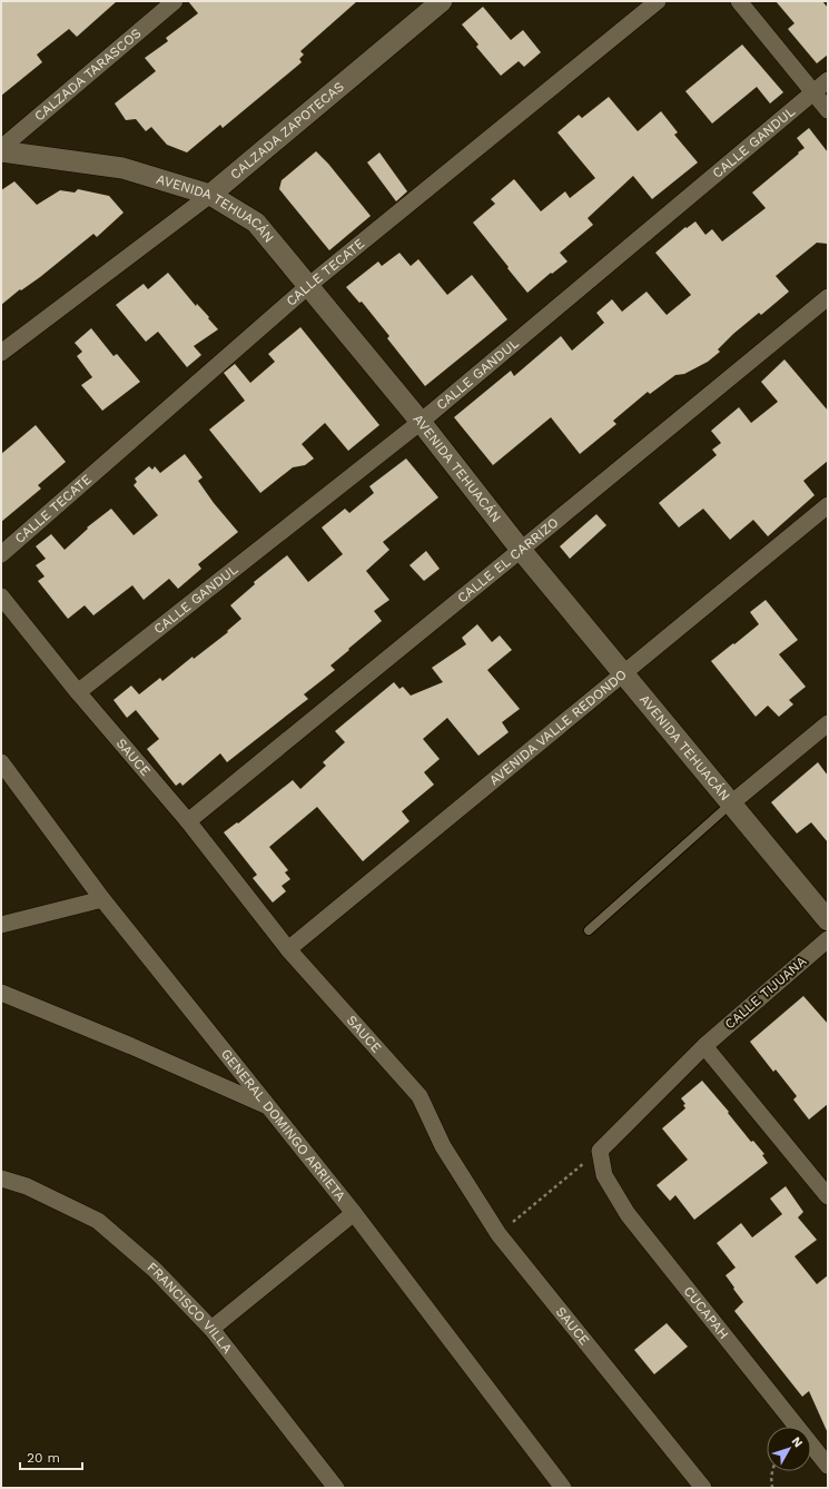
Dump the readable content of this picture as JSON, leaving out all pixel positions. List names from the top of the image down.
{
  "streets": {
    "street": [
      "CALZADA TARASCOS",
      "CALZADA ZAPOTECAS",
      "CALLE GANDUL",
      "AVENIDA TEHUACÁN",
      "CALLE TECATE",
      "CALLE EL CARRIZO",
      "AVENIDA VALLE REDONDO",
      "SAUCE",
      "CALLE TIJUANA",
      "GENERAL DOMINGO ARRIETA",
      "FRANCISCO VILLA",
      "CUCAPAH"
    ]
  },
  "crossings": [
    ["CALZADA ZAPOTECAS", "AVENIDA TEHUACÁN"],
    ["CALLE GANDUL", "AVENIDA TEHUACÁN"],
    ["CALLE GANDUL", "SAUCE"],
    ["AVENIDA TEHUACÁN", "CALLE TECATE"],
    ["AVENIDA TEHUACÁN", "CALLE EL CARRIZO"],
    ["AVENIDA TEHUACÁN", "AVENIDA VALLE REDONDO"],
    ["CALLE EL CARRIZO", "SAUCE"],
    ["AVENIDA VALLE REDONDO", "SAUCE"],
    ["CALLE TIJUANA", "CUCAPAH"]
  ],
  "scale_bar": "20 m",
  "north": "top right"
}
